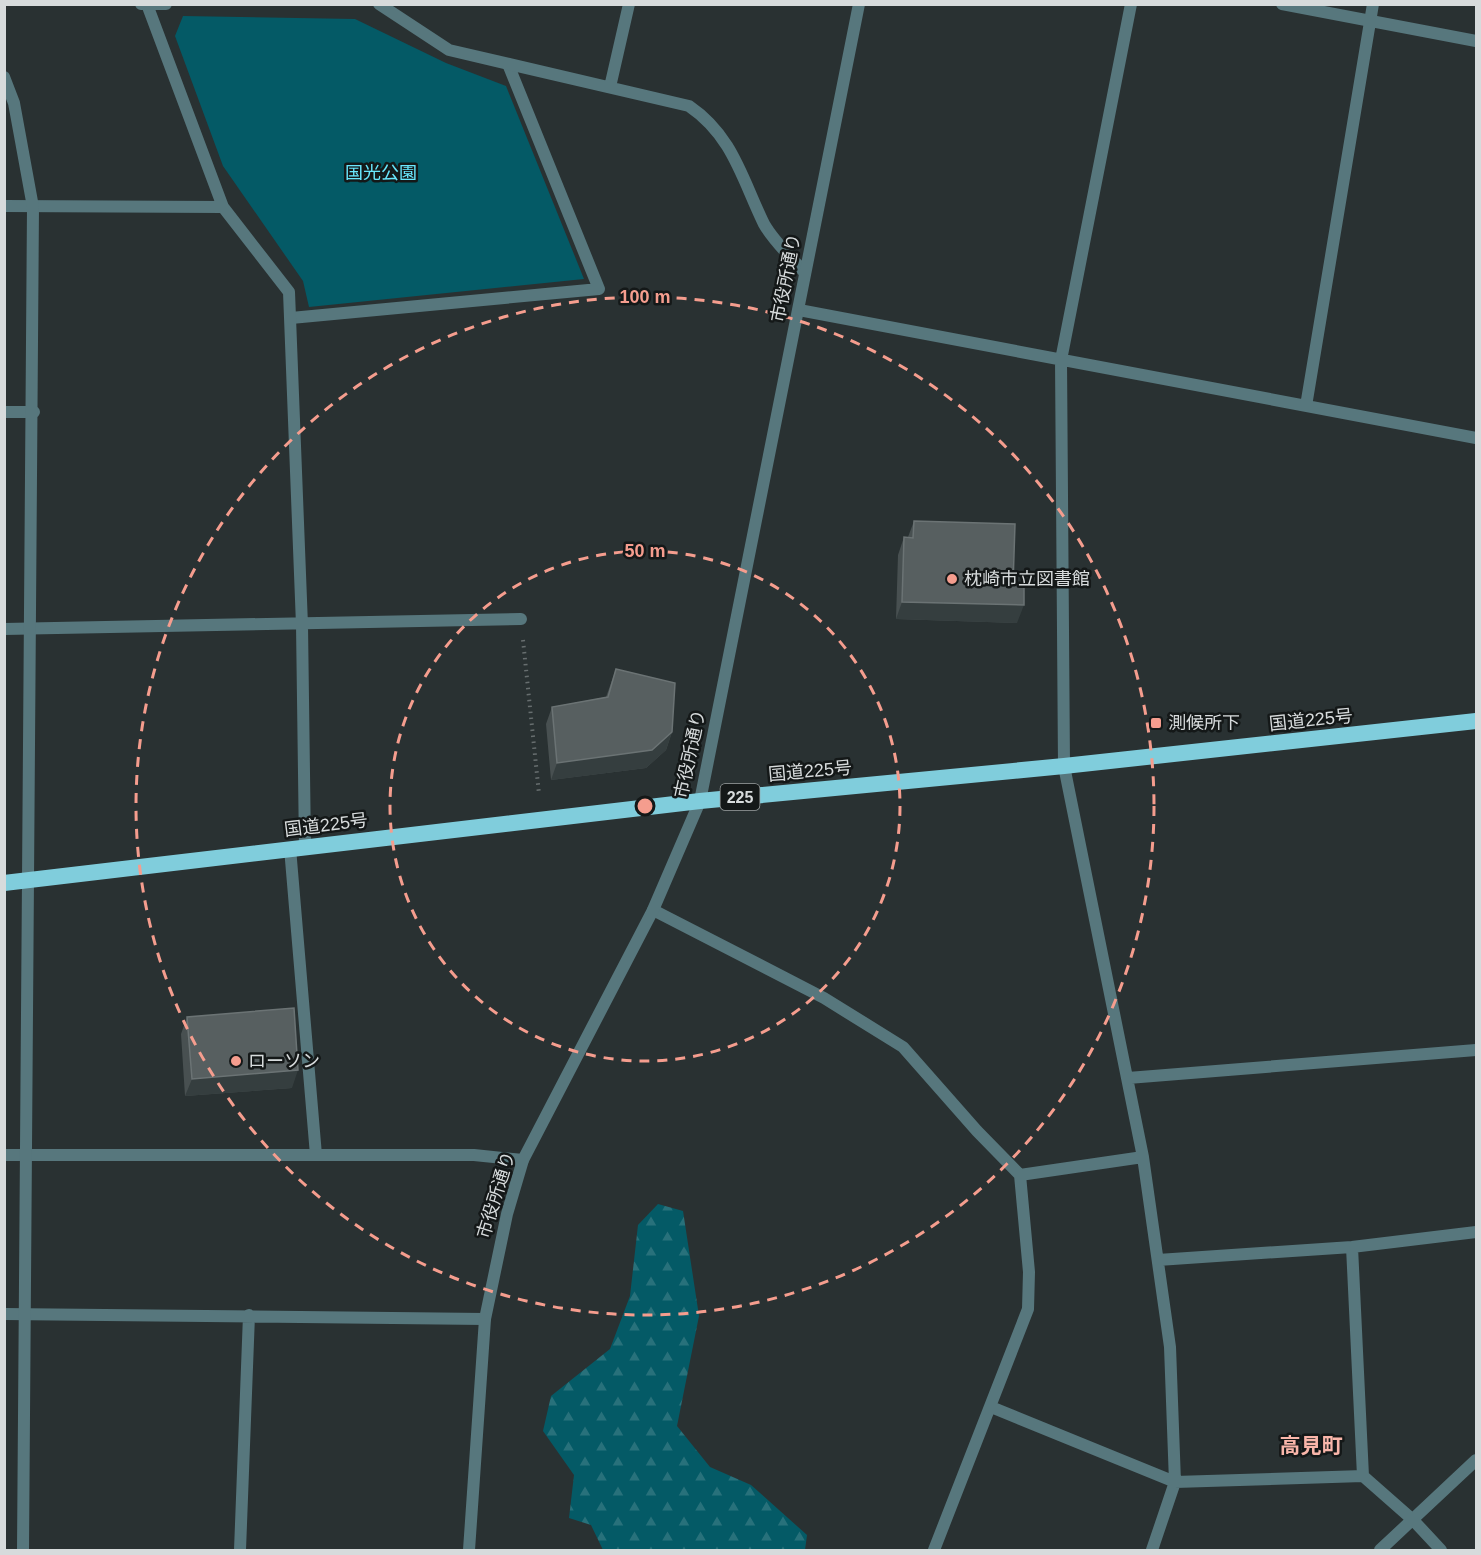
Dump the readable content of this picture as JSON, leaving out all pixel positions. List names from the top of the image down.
{
  "streets": {
    "highway": ["国道225号", "225"],
    "street": ["市役所通り"]
  },
  "crossings": [
    ["市役所通り", "国道225号"]
  ],
  "districts": ["高見町"],
  "parks": ["国光公園"],
  "places": {
    "other": ["枕崎市立図書館", "ローソン"],
    "transit": ["測候所下"]
  },
  "rings": ["100 m", "50 m"]
}
